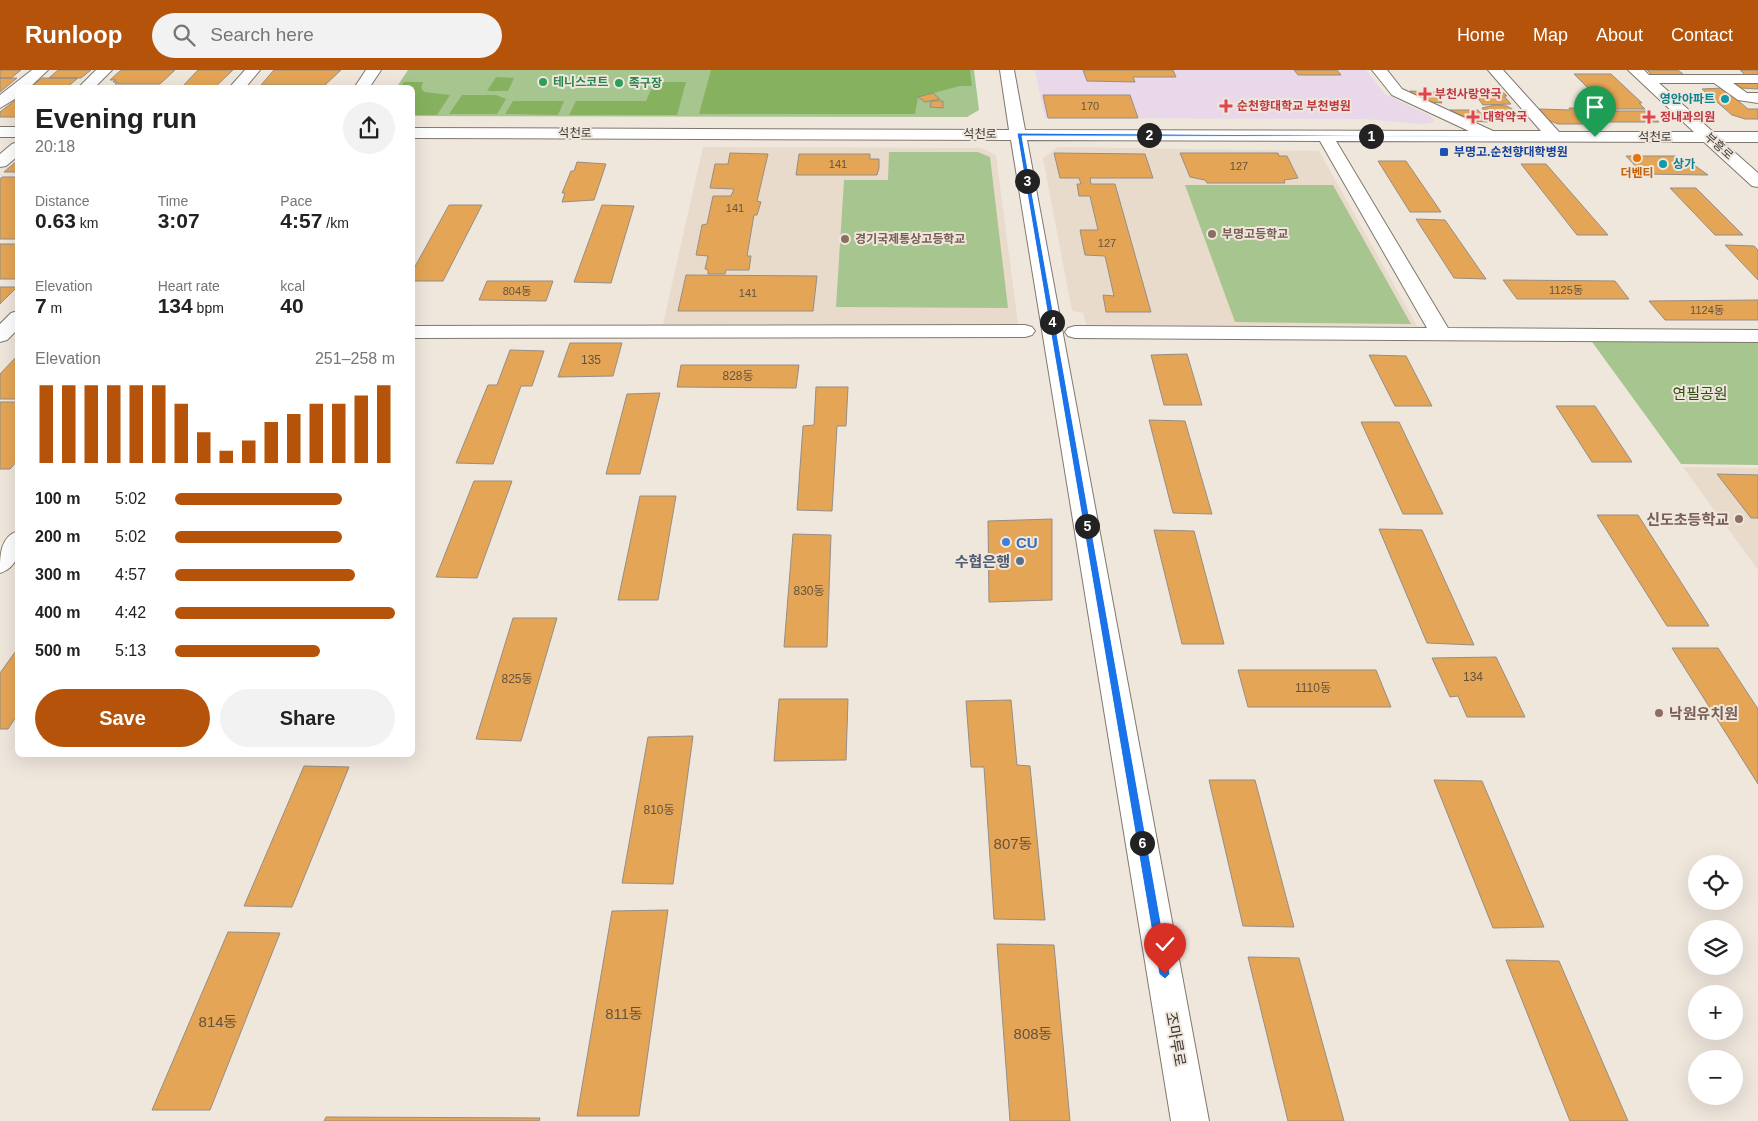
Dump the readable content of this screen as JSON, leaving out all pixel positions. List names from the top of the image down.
{
  "streets": {
    "street": ["석천로", "부흥로", "조마루로"]
  },
  "crossings": [
    ["석천로", "부흥로"],
    ["석천로", "조마루로"]
  ],
  "parks": ["연필공원"],
  "places": {
    "other": [
      "테니스코트",
      "족구장",
      "영안아파트",
      "더벤티",
      "상가",
      "부명고등학교",
      "경기국제통상고등학교",
      "신도초등학교",
      "CU",
      "수협은행",
      "낙원유치원"
    ],
    "health": [
      "부천사랑약국",
      "순천향대학교 부천병원",
      "대학약국",
      "정내과의원"
    ],
    "transit": ["부명고.순천향대학병원"]
  },
  "house_numbers": [
    "170",
    "141",
    "127",
    "141",
    "127",
    "1125동",
    "804동",
    "141",
    "1124동",
    "135",
    "828동",
    "830동",
    "134",
    "825동",
    "1110동",
    "810동",
    "807동",
    "811동",
    "814동",
    "808동"
  ],
  "page": {
    "header": "Runloop",
    "search": "Search here",
    "nav": [
      "Home",
      "Map",
      "About",
      "Contact"
    ],
    "heading": ["Evening run", "20:18"],
    "pins": [
      "2",
      "1",
      "3",
      "4",
      "5",
      "6"
    ],
    "stats": [
      ["Distance", "0.63 km"],
      ["Time", "3:07"],
      ["Pace", "4:57 /km"],
      ["Elevation", "7 m"],
      ["Heart rate", "134 bpm"],
      ["kcal", "40"]
    ],
    "chart": ["Elevation", "251–258 m"],
    "list": [
      {
        "name": "100 m",
        "note": "5:02"
      },
      {
        "name": "200 m",
        "note": "5:02"
      },
      {
        "name": "300 m",
        "note": "4:57"
      },
      {
        "name": "400 m",
        "note": "4:42"
      },
      {
        "name": "500 m",
        "note": "5:13"
      }
    ],
    "buttons": ["Save", "Share"],
    "map_buttons": ["+", "−"]
  }
}
